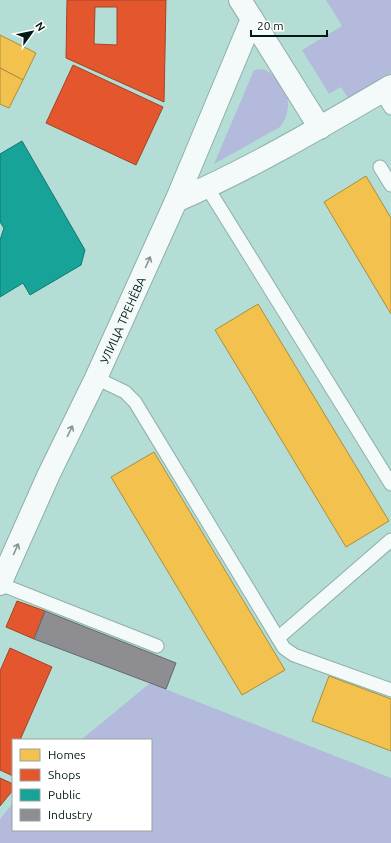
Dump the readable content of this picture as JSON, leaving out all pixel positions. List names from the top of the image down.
{
  "streets": {
    "street": ["УЛИЦА ТРЕНЁВА"]
  },
  "one_way": ["УЛИЦА ТРЕНЁВА"],
  "legend": [
    "Homes",
    "Shops",
    "Public",
    "Industry"
  ],
  "scale_bar": "20 m",
  "north": "top right"
}
